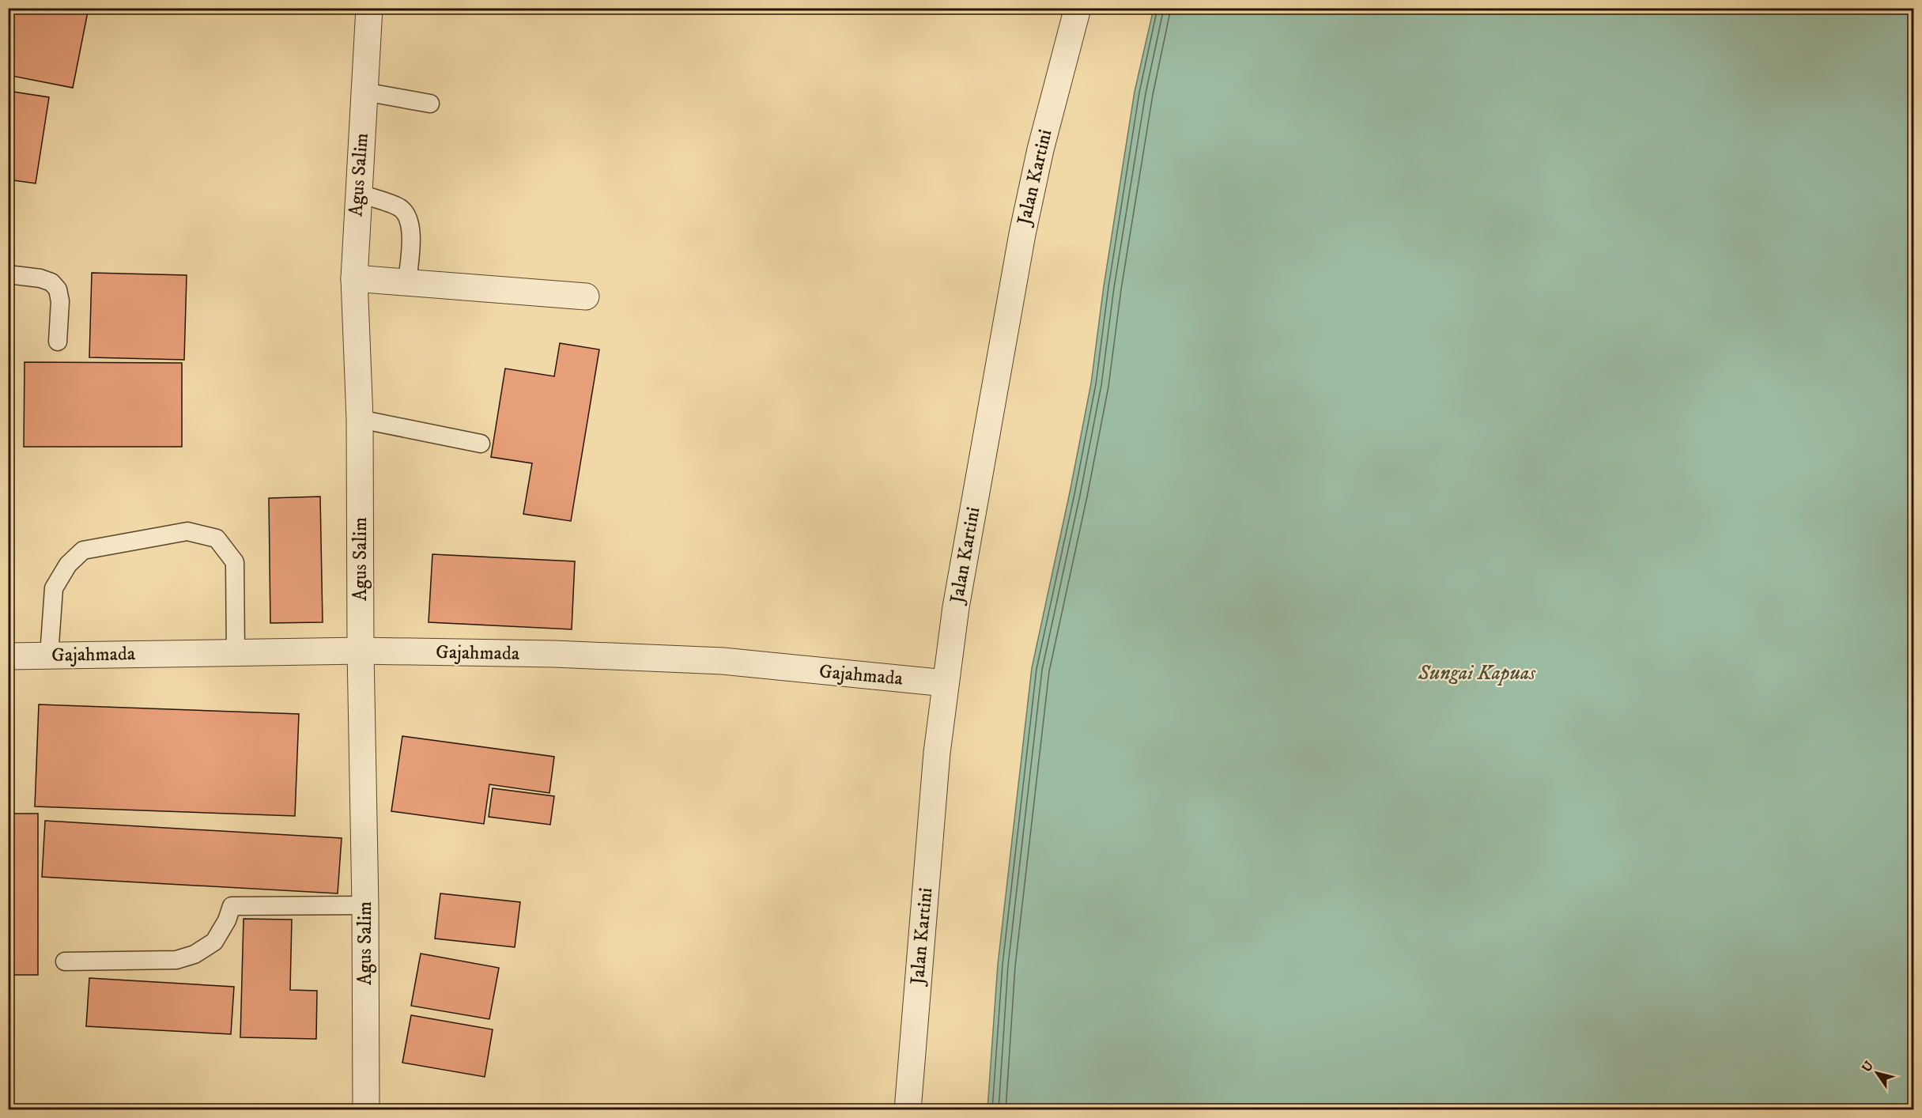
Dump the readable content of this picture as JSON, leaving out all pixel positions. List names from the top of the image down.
{
  "streets": {
    "street": ["Agus Salim", "Jalan Kartini", "Gajahmada"]
  },
  "crossings": [
    ["Agus Salim", "Gajahmada"],
    ["Jalan Kartini", "Gajahmada"]
  ],
  "water": ["Sungai Kapuas"],
  "north": "top left"
}
